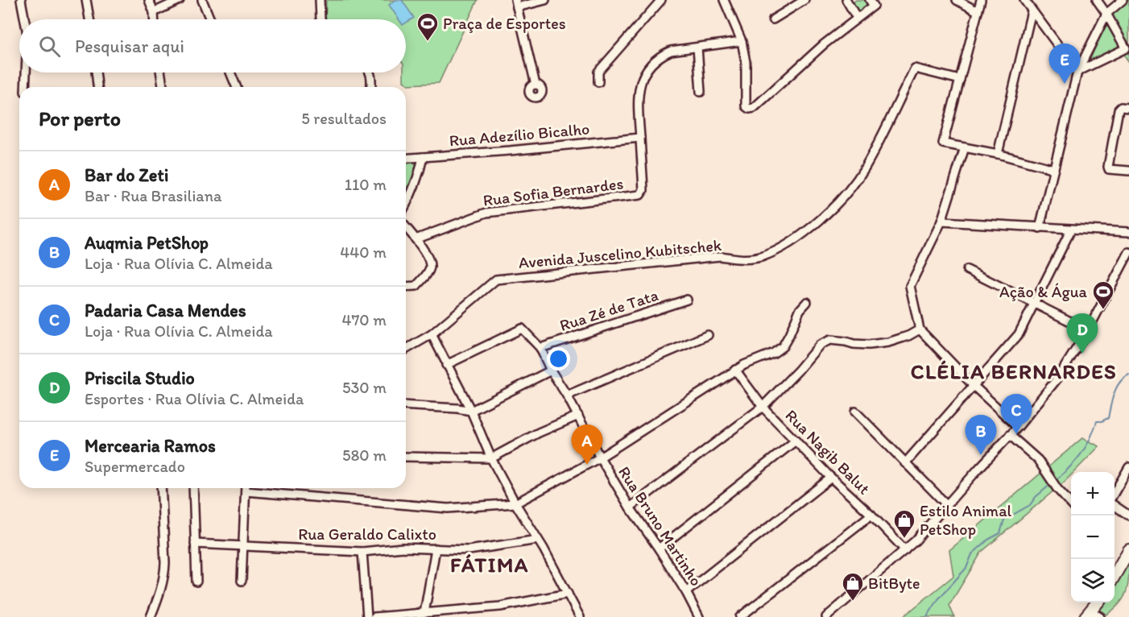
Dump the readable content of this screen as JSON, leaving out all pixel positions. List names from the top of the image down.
{
  "streets": {
    "street": [
      "Rua Adezílio Bicalho",
      "Rua Sofia Bernardes",
      "Avenida Juscelino Kubitschek",
      "Rua Zé de Tata",
      "Rua Nagib Balut",
      "Rua Bruno Martinho",
      "Rua Geraldo Calixto"
    ]
  },
  "crossings": [
    ["Rua Adezílio Bicalho", "Rua Sofia Bernardes"],
    ["Rua Zé de Tata", "Rua Bruno Martinho"]
  ],
  "districts": ["CLÉLIA BERNARDES", "FÁTIMA"],
  "places": {
    "sports": ["Praça de Esportes", "Ação & Água"],
    "shop": ["Estilo Animal PetShop", "BitByte"]
  },
  "page": {
    "search": "Pesquisar aqui",
    "pins": [
      "E",
      "D",
      "C",
      "B",
      "A"
    ],
    "heading": ["Por perto", "5 resultados"],
    "list": [
      {
        "mark": "A",
        "name": "Bar do Zeti",
        "note": "Bar · Rua Brasiliana",
        "value": "110 m"
      },
      {
        "mark": "B",
        "name": "Auqmia PetShop",
        "note": "Loja · Rua Olívia C. Almeida",
        "value": "440 m"
      },
      {
        "mark": "C",
        "name": "Padaria Casa Mendes",
        "note": "Loja · Rua Olívia C. Almeida",
        "value": "470 m"
      },
      {
        "mark": "D",
        "name": "Priscila Studio",
        "note": "Esportes · Rua Olívia C. Almeida",
        "value": "530 m"
      },
      {
        "mark": "E",
        "name": "Mercearia Ramos",
        "note": "Supermercado",
        "value": "580 m"
      }
    ],
    "map_buttons": ["+", "−"]
  }
}
